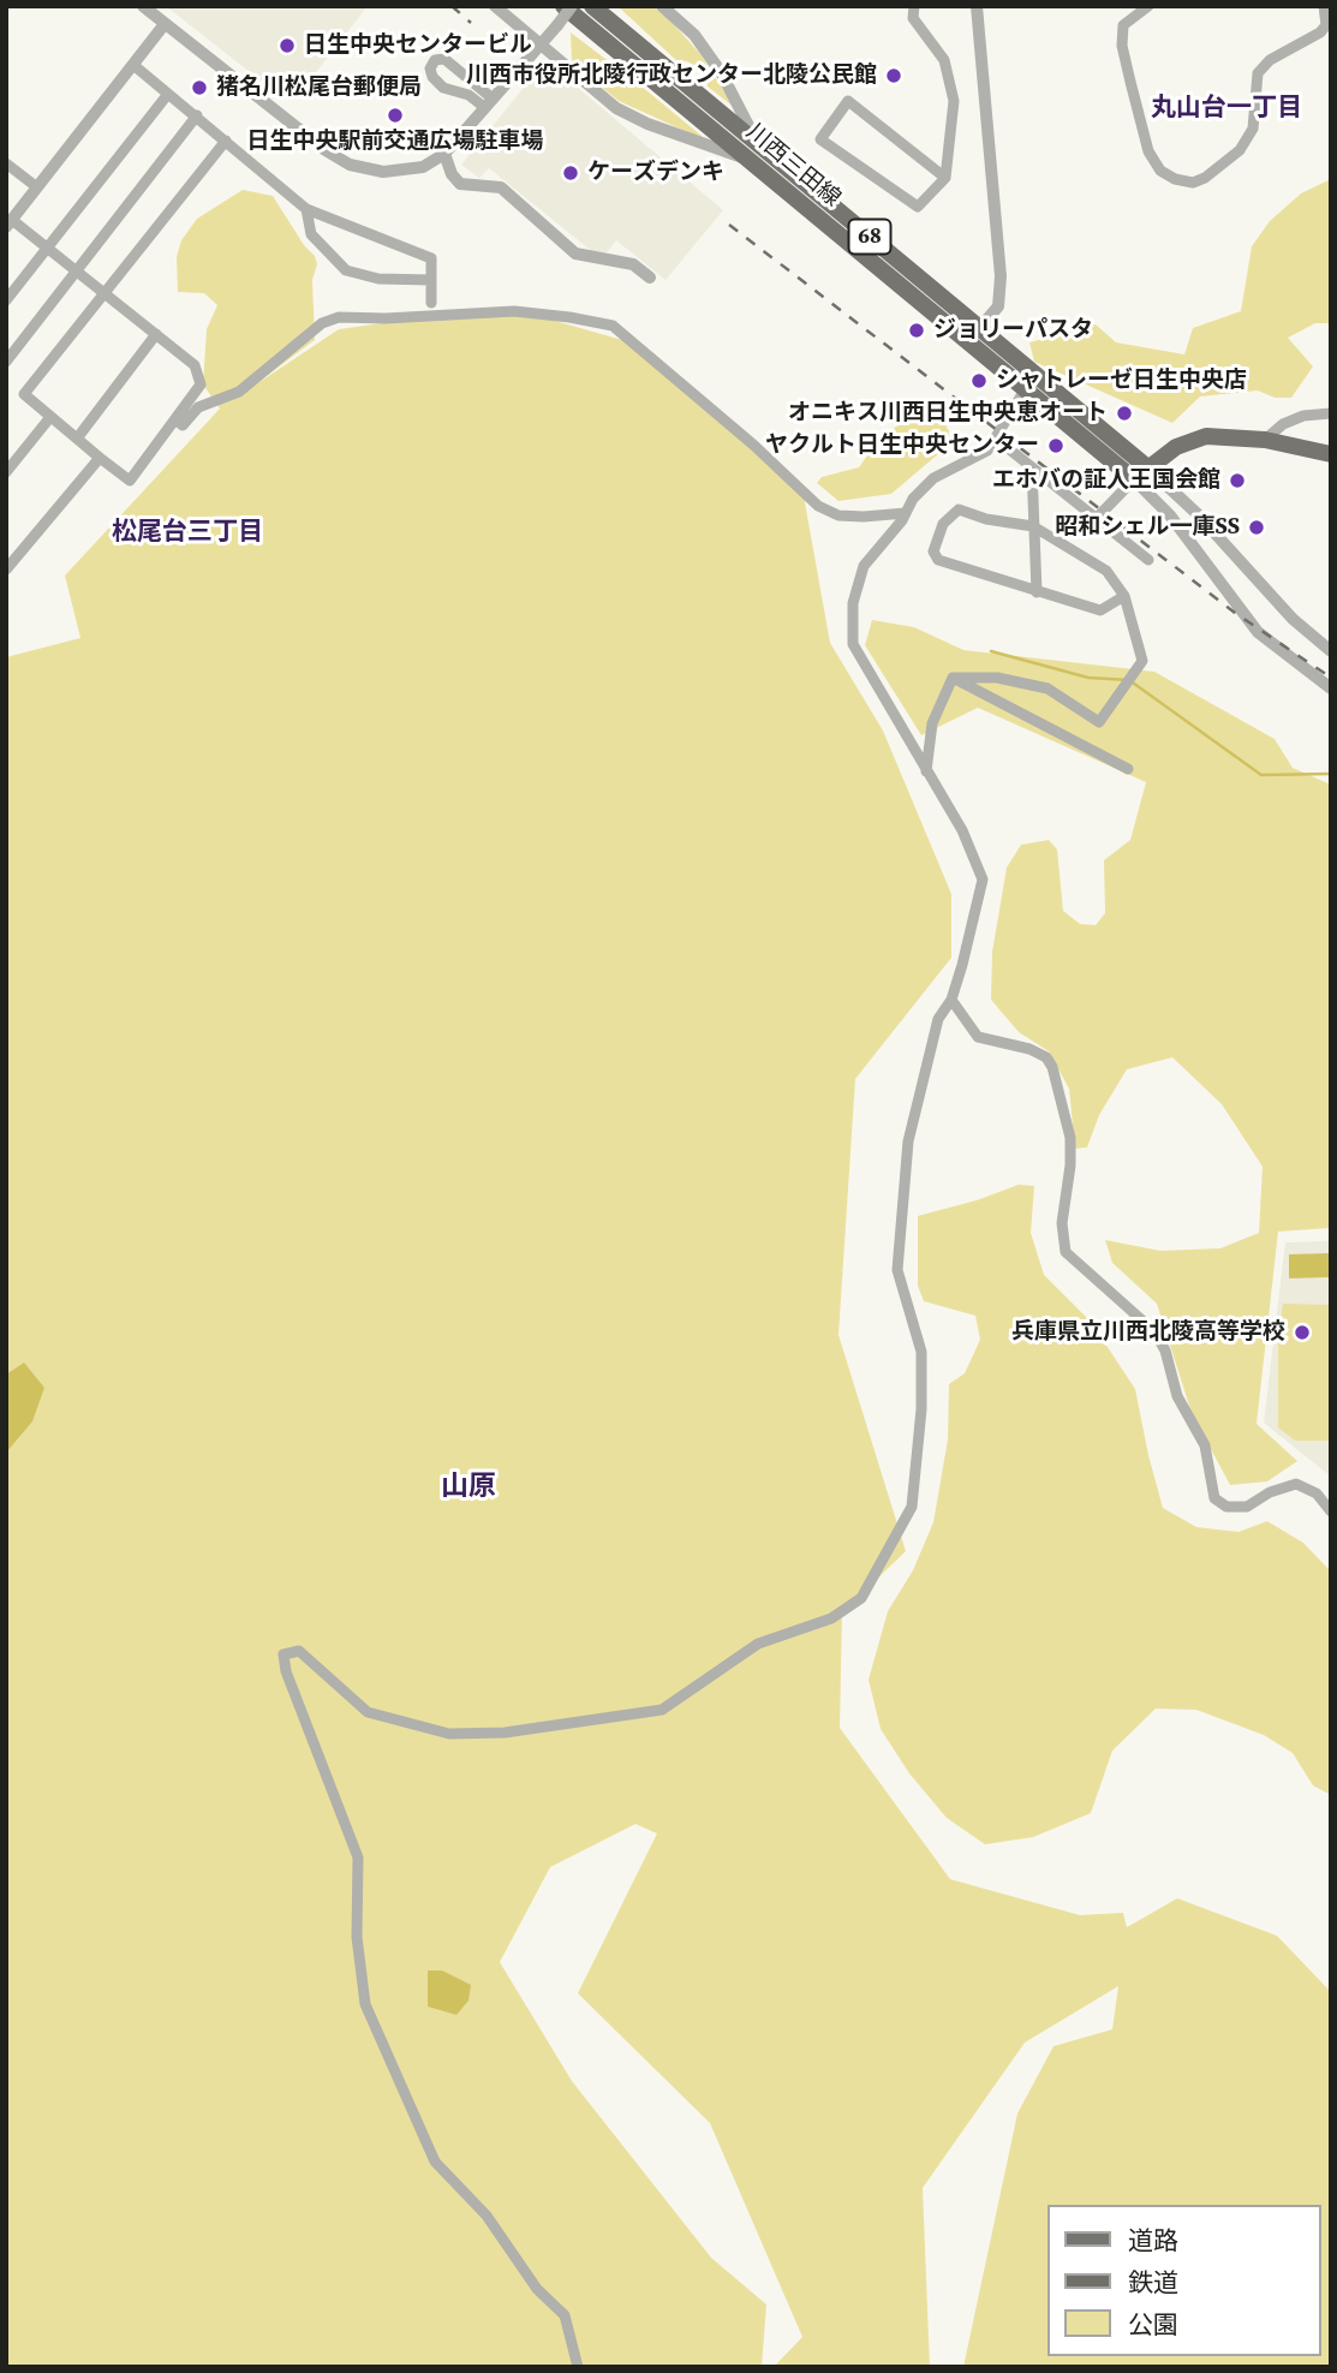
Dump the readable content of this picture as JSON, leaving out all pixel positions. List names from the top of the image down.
{
  "streets": {
    "main road": ["川西三田線", "68"]
  },
  "districts": ["丸山台一丁目", "松尾台三丁目", "山原"],
  "places": [
    "日生中央センタービル",
    "川西市役所北陵行政センター北陵公民館",
    "猪名川松尾台郵便局",
    "日生中央駅前交通広場駐車場",
    "ケーズデンキ",
    "ジョリーパスタ",
    "シャトレーゼ日生中央店",
    "オニキス川西日生中央恵オート",
    "ヤクルト日生中央センター",
    "エホバの証人王国会館",
    "昭和シェル一庫SS",
    "兵庫県立川西北陵高等学校"
  ],
  "legend": ["道路", "鉄道", "公園"]
}
